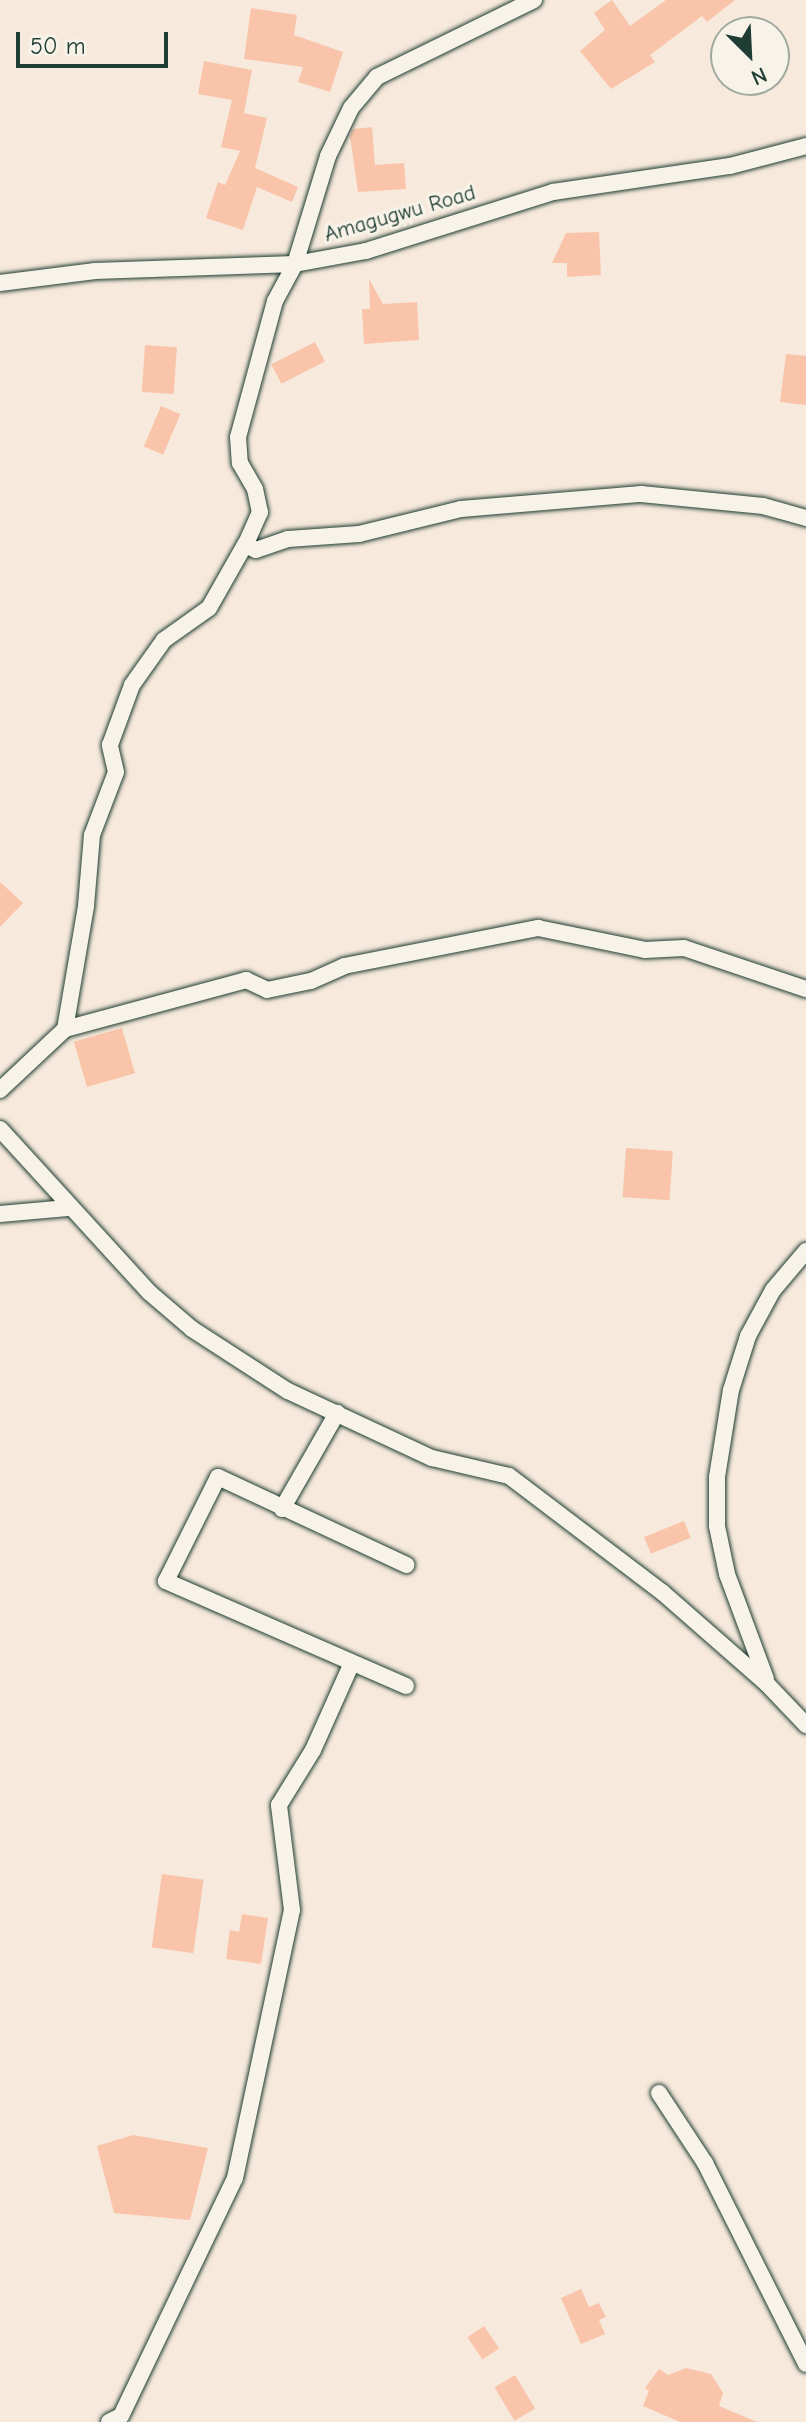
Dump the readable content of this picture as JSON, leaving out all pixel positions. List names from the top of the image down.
{
  "streets": {
    "street": ["Amagugwu Road"]
  },
  "scale_bar": "50 m",
  "north": "bottom right"
}
